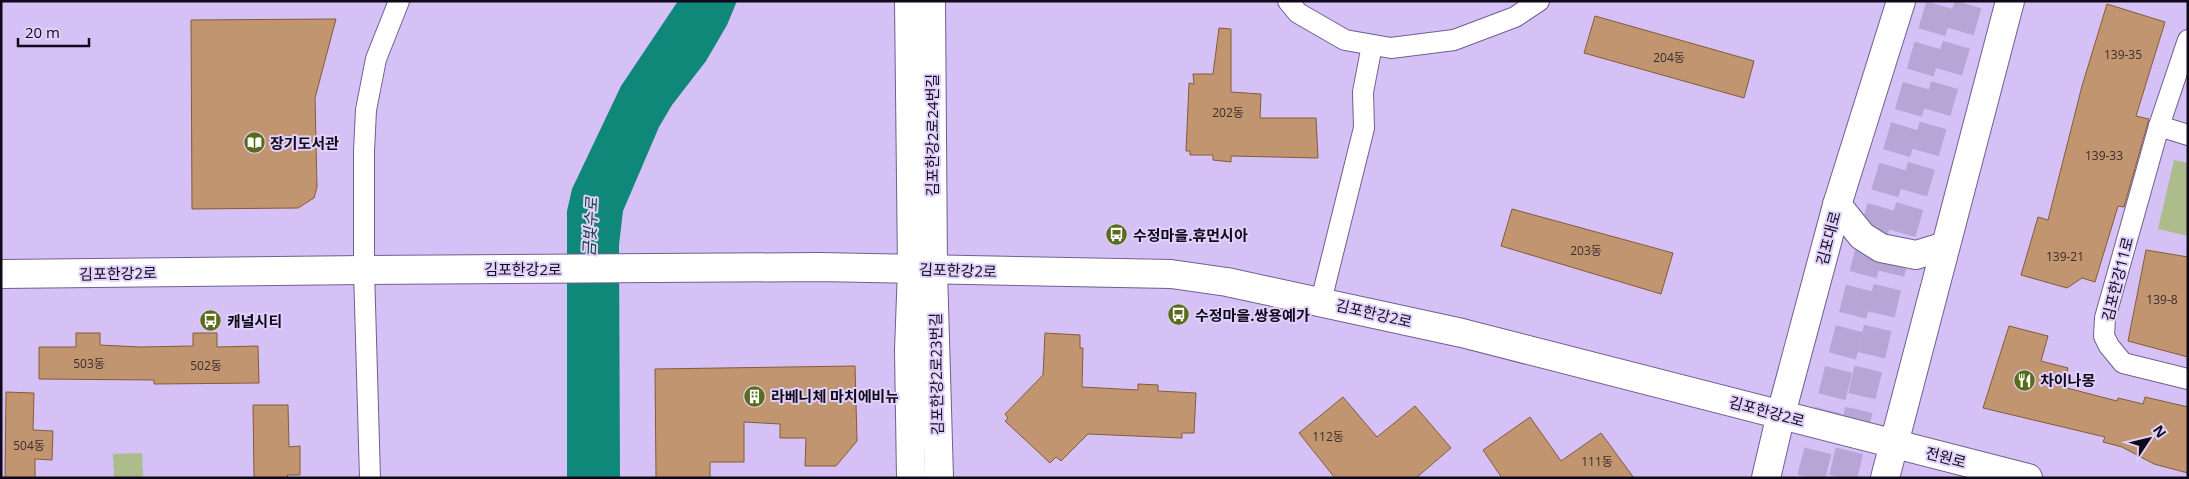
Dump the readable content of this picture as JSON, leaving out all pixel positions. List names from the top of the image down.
{
  "streets": {
    "street": [
      "김포한강2로24번길",
      "김포대로",
      "김포한강2로",
      "김포한강11로",
      "김포한강2로23번길",
      "전원로"
    ]
  },
  "crossings": [
    ["김포한강2로24번길", "김포한강2로"],
    ["김포한강2로24번길", "김포한강2로23번길"],
    ["김포대로", "김포한강2로"],
    ["김포한강2로", "김포한강2로23번길"],
    ["김포한강2로", "전원로"]
  ],
  "water": ["금빛수로"],
  "places": {
    "library": ["장기도서관"],
    "bus stop": ["수정마을.휴먼시아", "수정마을.쌍용예가", "캐널시티"],
    "restaurant": ["차이나몽"],
    "building": ["라베니체 마치에비뉴"]
  },
  "house_numbers": [
    "139-35",
    "204동",
    "202동",
    "139-33",
    "203동",
    "139-21",
    "139-8",
    "503동",
    "502동",
    "112동",
    "504동",
    "111동"
  ],
  "scale_bar": "20 m",
  "north": "top right"
}
